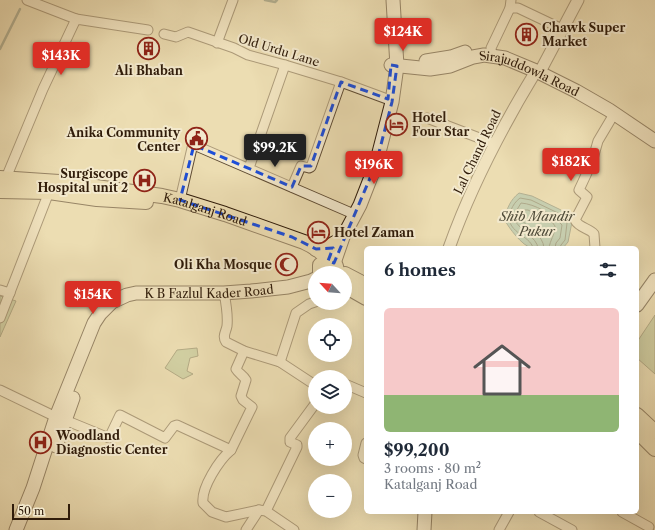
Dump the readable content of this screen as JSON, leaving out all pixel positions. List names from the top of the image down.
{
  "streets": {
    "main road": ["Sirajuddowla Road", "Katalganj Road", "K B Fazlul Kader Road"],
    "street": ["Old Urdu Lane", "Lal Chand Road"]
  },
  "crossings": [
    ["Sirajuddowla Road", "Lal Chand Road"]
  ],
  "water": ["Shib Mandir Pukur"],
  "places": {
    "building": ["Chawk Super Market", "Ali Bhaban"],
    "hotel": ["Hotel Four Star", "Hotel Zaman"],
    "public building": ["Anika Community Center"],
    "hospital": ["Surgiscope Hospital unit 2", "Woodland Diagnostic Center"],
    "mosque": ["Oli Kha Mosque"]
  },
  "scale_bar": "50 m",
  "north": "top left",
  "page": {
    "price": [
      "$124K",
      "$143K",
      "$99.2K",
      "$182K",
      "$196K",
      "$154K"
    ],
    "heading": "6 homes",
    "map_buttons": ["+", "−"],
    "list": [
      {
        "name": "$99,200",
        "note": "3 rooms · 80 m² · Katalganj Road"
      }
    ],
    "scale": "50 m"
  }
}
